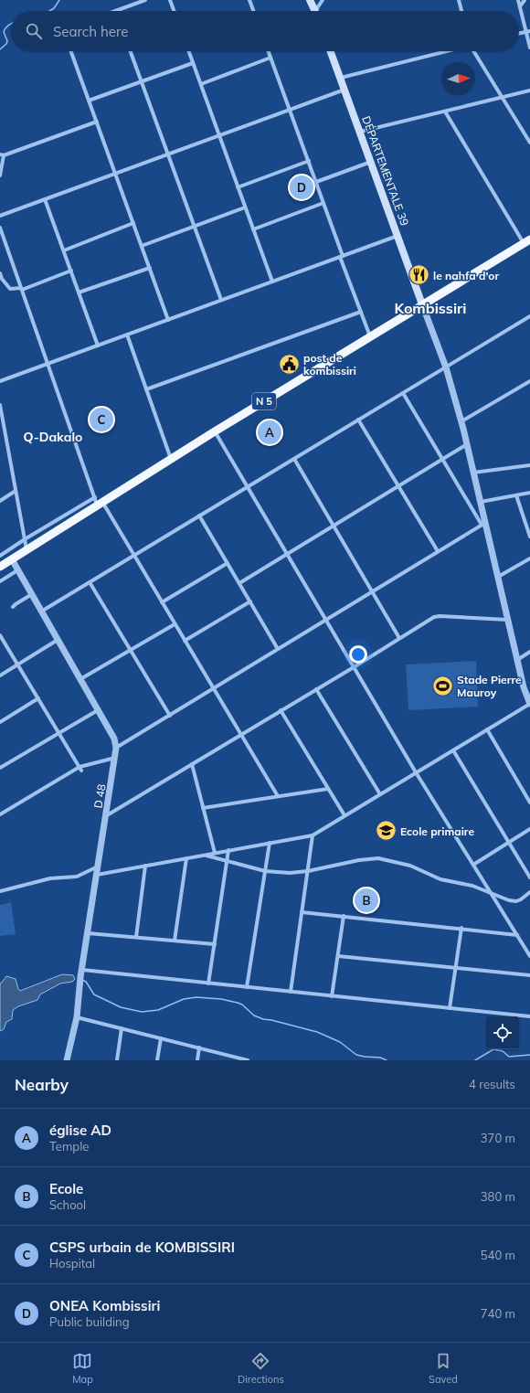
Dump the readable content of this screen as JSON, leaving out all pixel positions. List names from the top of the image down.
{
  "streets": {
    "highway": ["N 5"],
    "main road": ["DÉPARTEMENTALE 39"],
    "street": ["D 48"]
  },
  "crossings": [
    ["DÉPARTEMENTALE 39", "N 5"],
    ["N 5", "D 48"]
  ],
  "districts": ["Kombissiri", "Q-Dakalo"],
  "places": {
    "restaurant": ["le nahfa d'or"],
    "public building": ["post de kombissiri"],
    "sports": ["Stade Pierre Mauroy"],
    "school or university": ["Ecole primaire"]
  },
  "north": "right",
  "page": {
    "search": "Search here",
    "pins": [
      "D",
      "C",
      "A",
      "B"
    ],
    "heading": ["Nearby", "4 results"],
    "list": [
      {
        "mark": "A",
        "name": "église AD",
        "note": "Temple",
        "value": "370 m"
      },
      {
        "mark": "B",
        "name": "Ecole",
        "note": "School",
        "value": "380 m"
      },
      {
        "mark": "C",
        "name": "CSPS urbain de KOMBISSIRI",
        "note": "Hospital",
        "value": "540 m"
      },
      {
        "mark": "D",
        "name": "ONEA Kombissiri",
        "note": "Public building",
        "value": "740 m"
      }
    ],
    "nav": ["Map", "Directions", "Saved"]
  }
}
